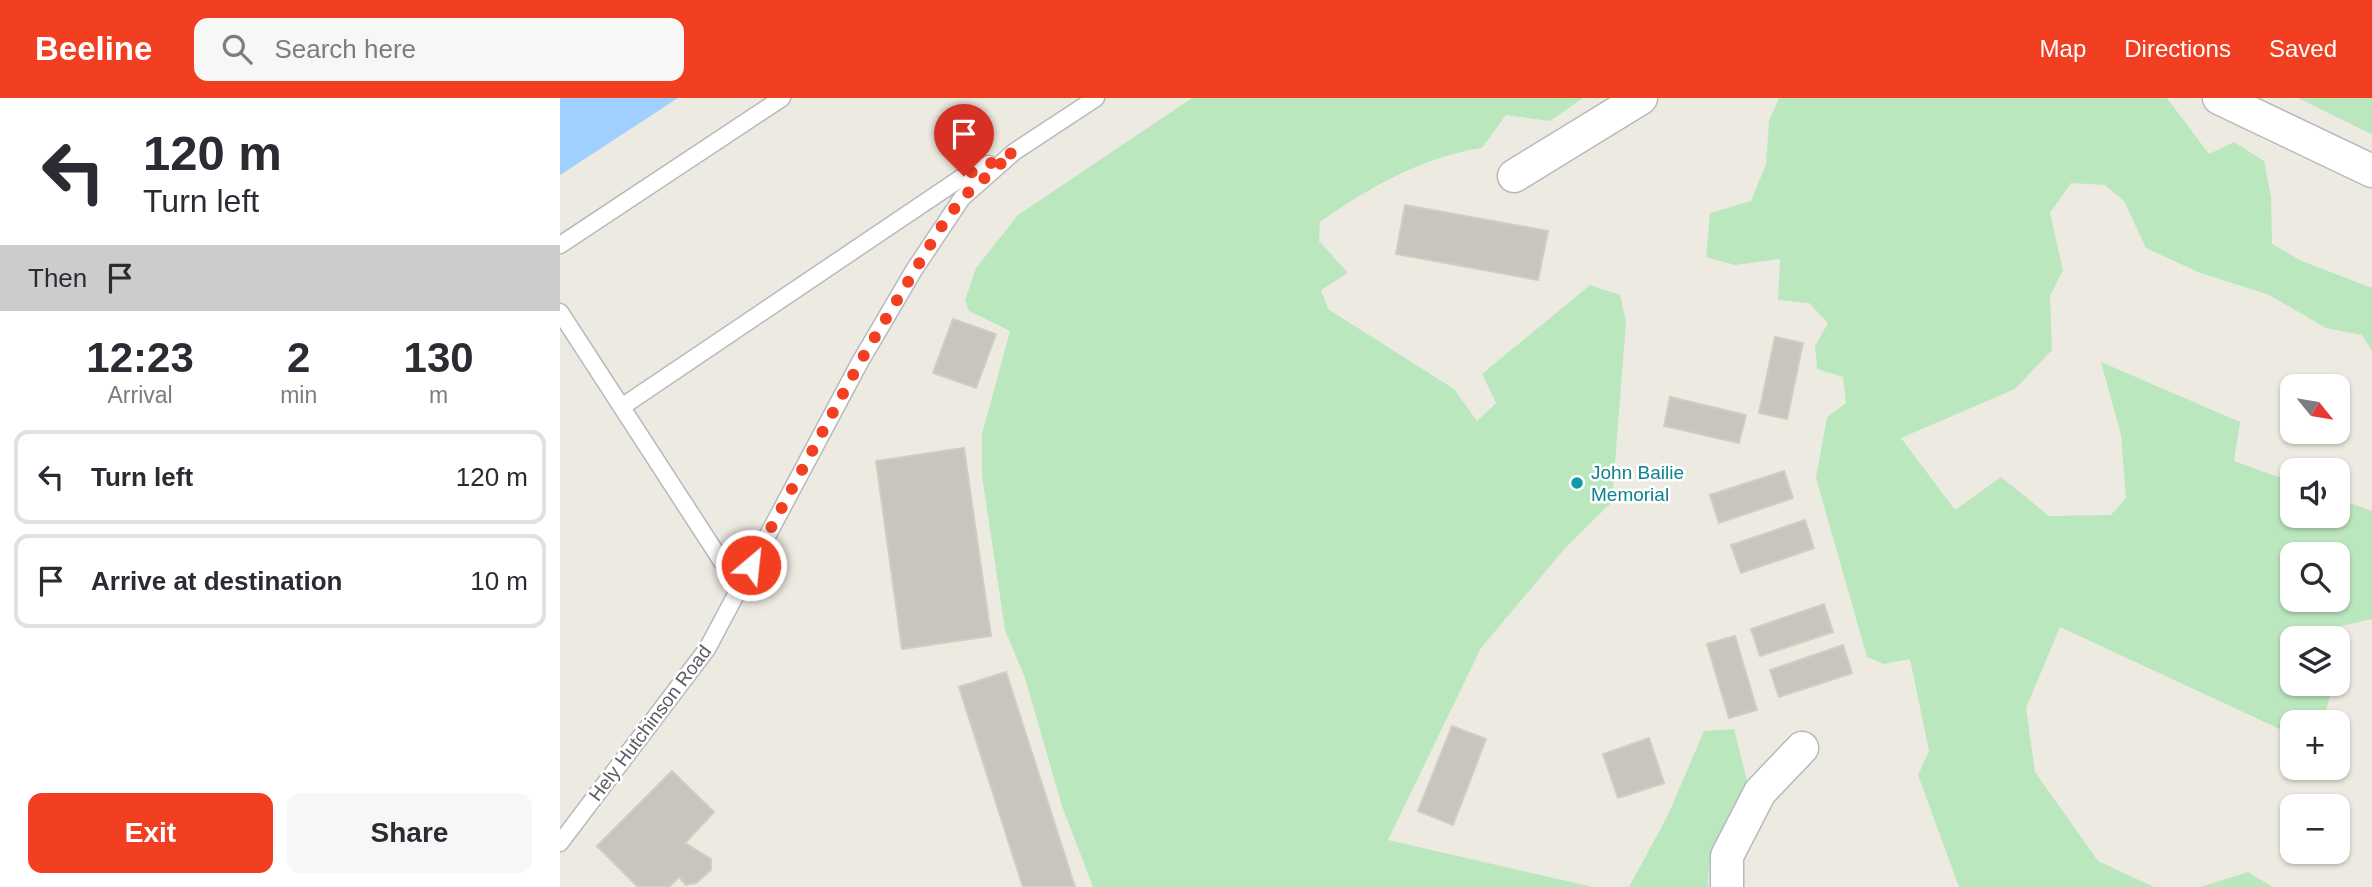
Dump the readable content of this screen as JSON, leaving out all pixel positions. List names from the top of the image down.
{
  "streets": {
    "lane": ["Hely Hutchinson Road"]
  },
  "places": ["John Bailie Memorial"],
  "north": "bottom right",
  "page": {
    "header": "Beeline",
    "search": "Search here",
    "nav": ["Map", "Directions", "Saved"],
    "turn": ["120 m", "Turn left"],
    "then": "Then",
    "eta": [
      "12:23",
      "Arrival",
      "2",
      "min",
      "130",
      "m"
    ],
    "map_buttons": ["+", "−"],
    "list": [
      {
        "name": "Turn left",
        "value": "120 m"
      },
      {
        "name": "Arrive at destination",
        "value": "10 m"
      }
    ],
    "buttons": ["Exit", "Share"]
  }
}
